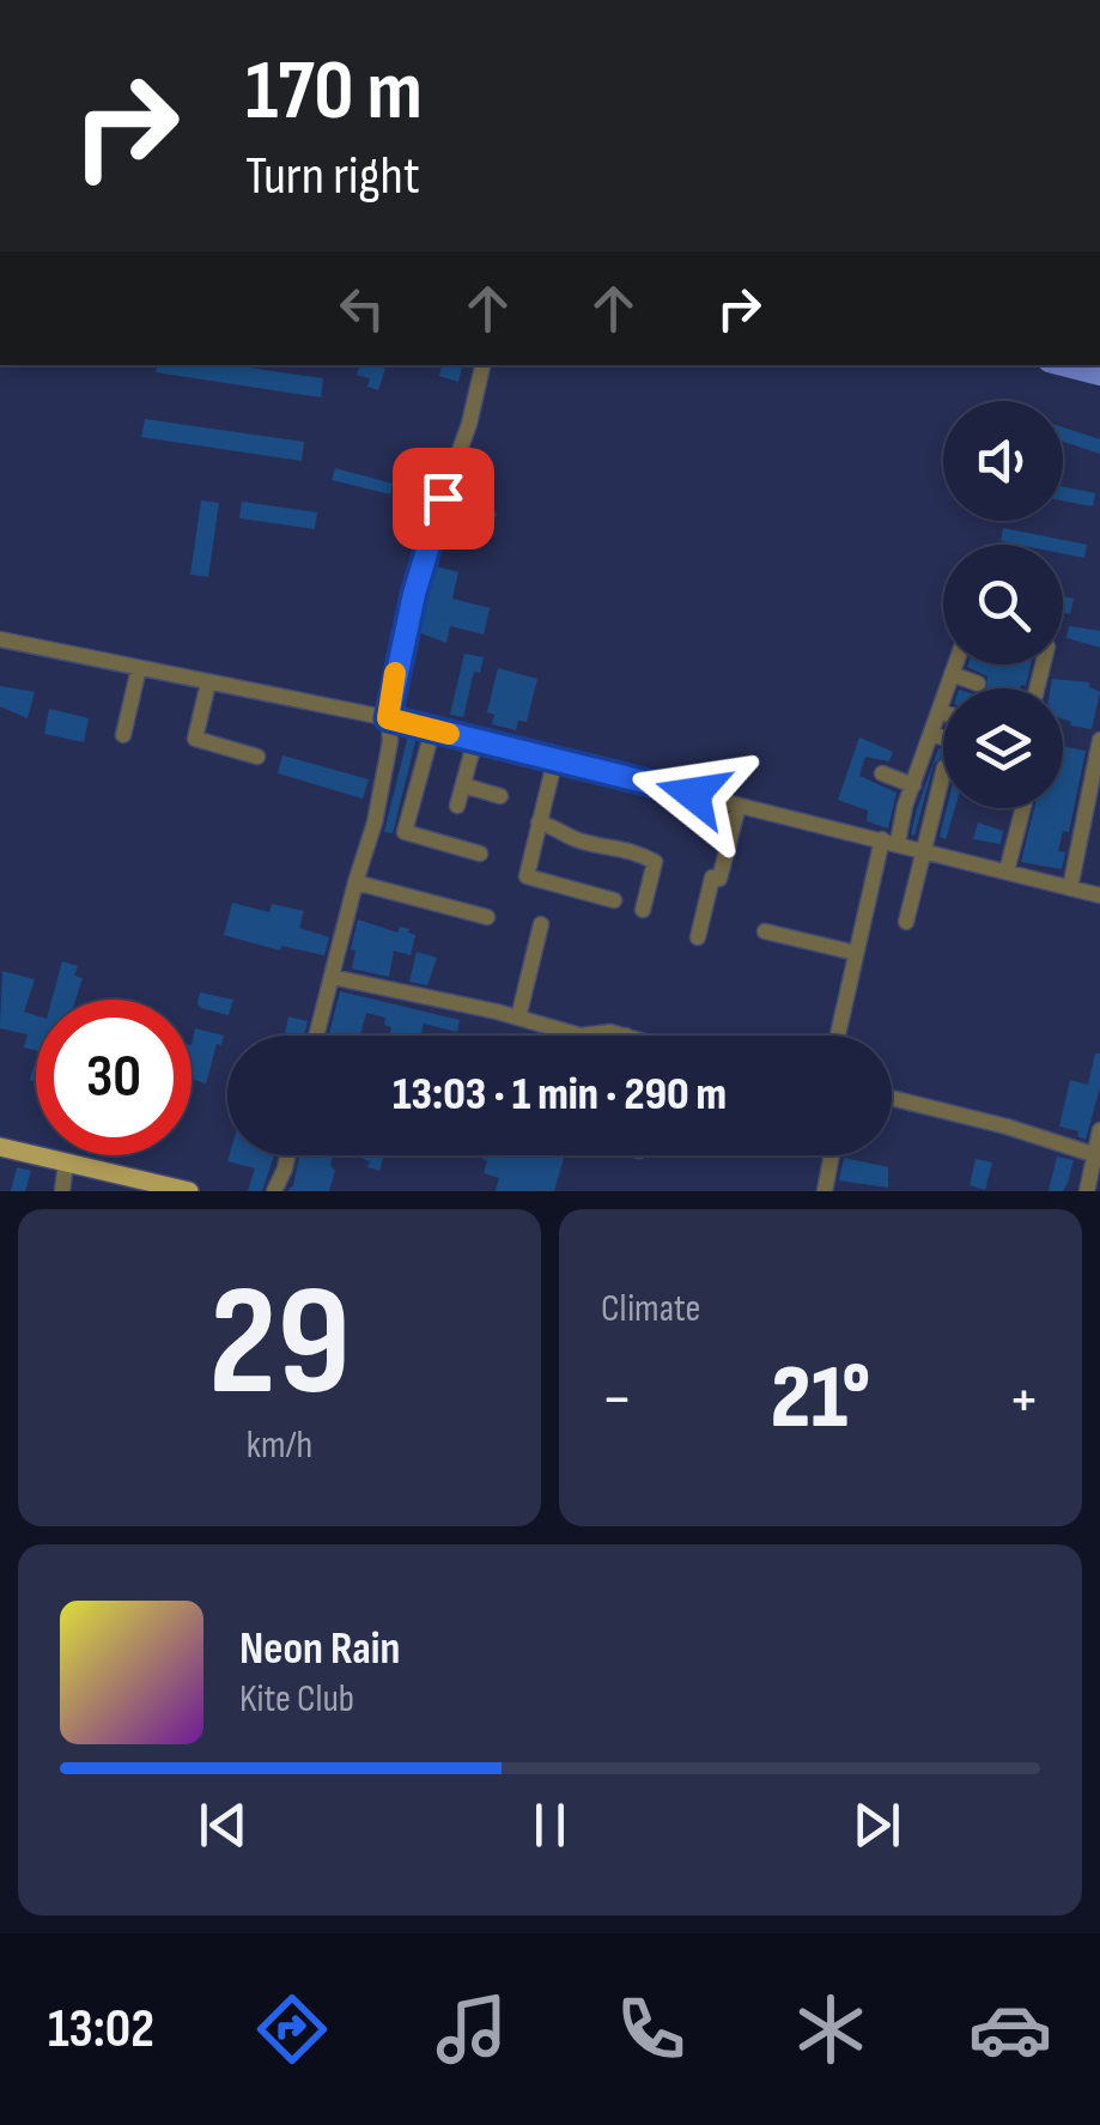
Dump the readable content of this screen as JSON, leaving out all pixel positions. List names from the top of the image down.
{
  "page": {
    "turn": ["170 m", "Turn right"],
    "limit": "30",
    "trip": "13:03 · 1 min · 290 m",
    "tile": [
      ["29", "km/h"],
      "Climate"
    ],
    "heat": ["−", "21°", "+"],
    "song": ["Neon Rain", "Kite Club"],
    "tabs": "13:02"
  }
}
